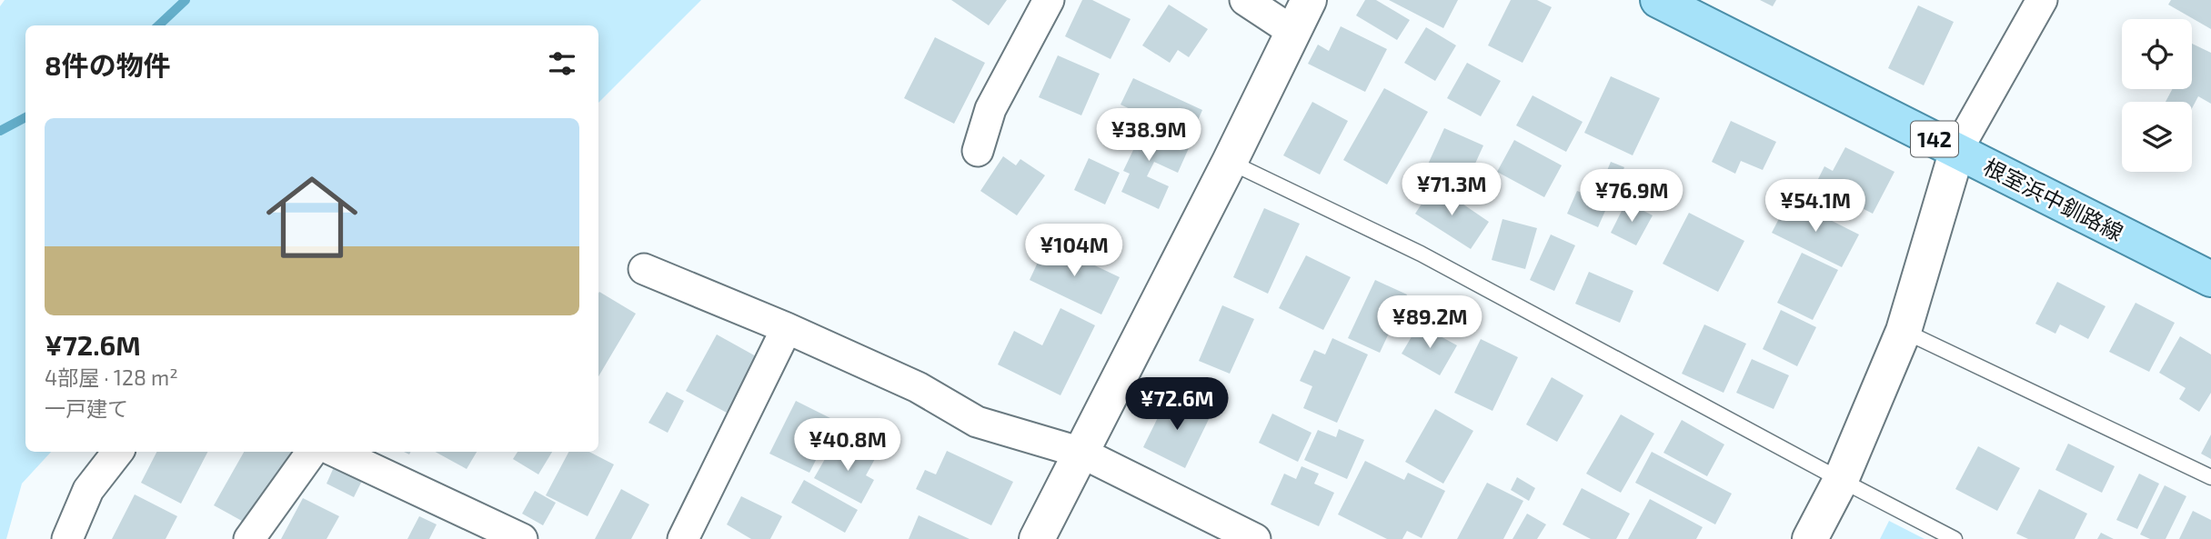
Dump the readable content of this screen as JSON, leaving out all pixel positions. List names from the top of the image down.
{
  "streets": {
    "main road": ["142", "根室浜中釧路線"]
  },
  "page": {
    "heading": "8件の物件",
    "list": [
      {
        "name": "¥72.6M",
        "note": "4部屋 · 128 m² · 一戸建て"
      }
    ],
    "price": [
      "¥38.9M",
      "¥71.3M",
      "¥76.9M",
      "¥54.1M",
      "¥104M",
      "¥89.2M",
      "¥72.6M",
      "¥40.8M"
    ]
  }
}
